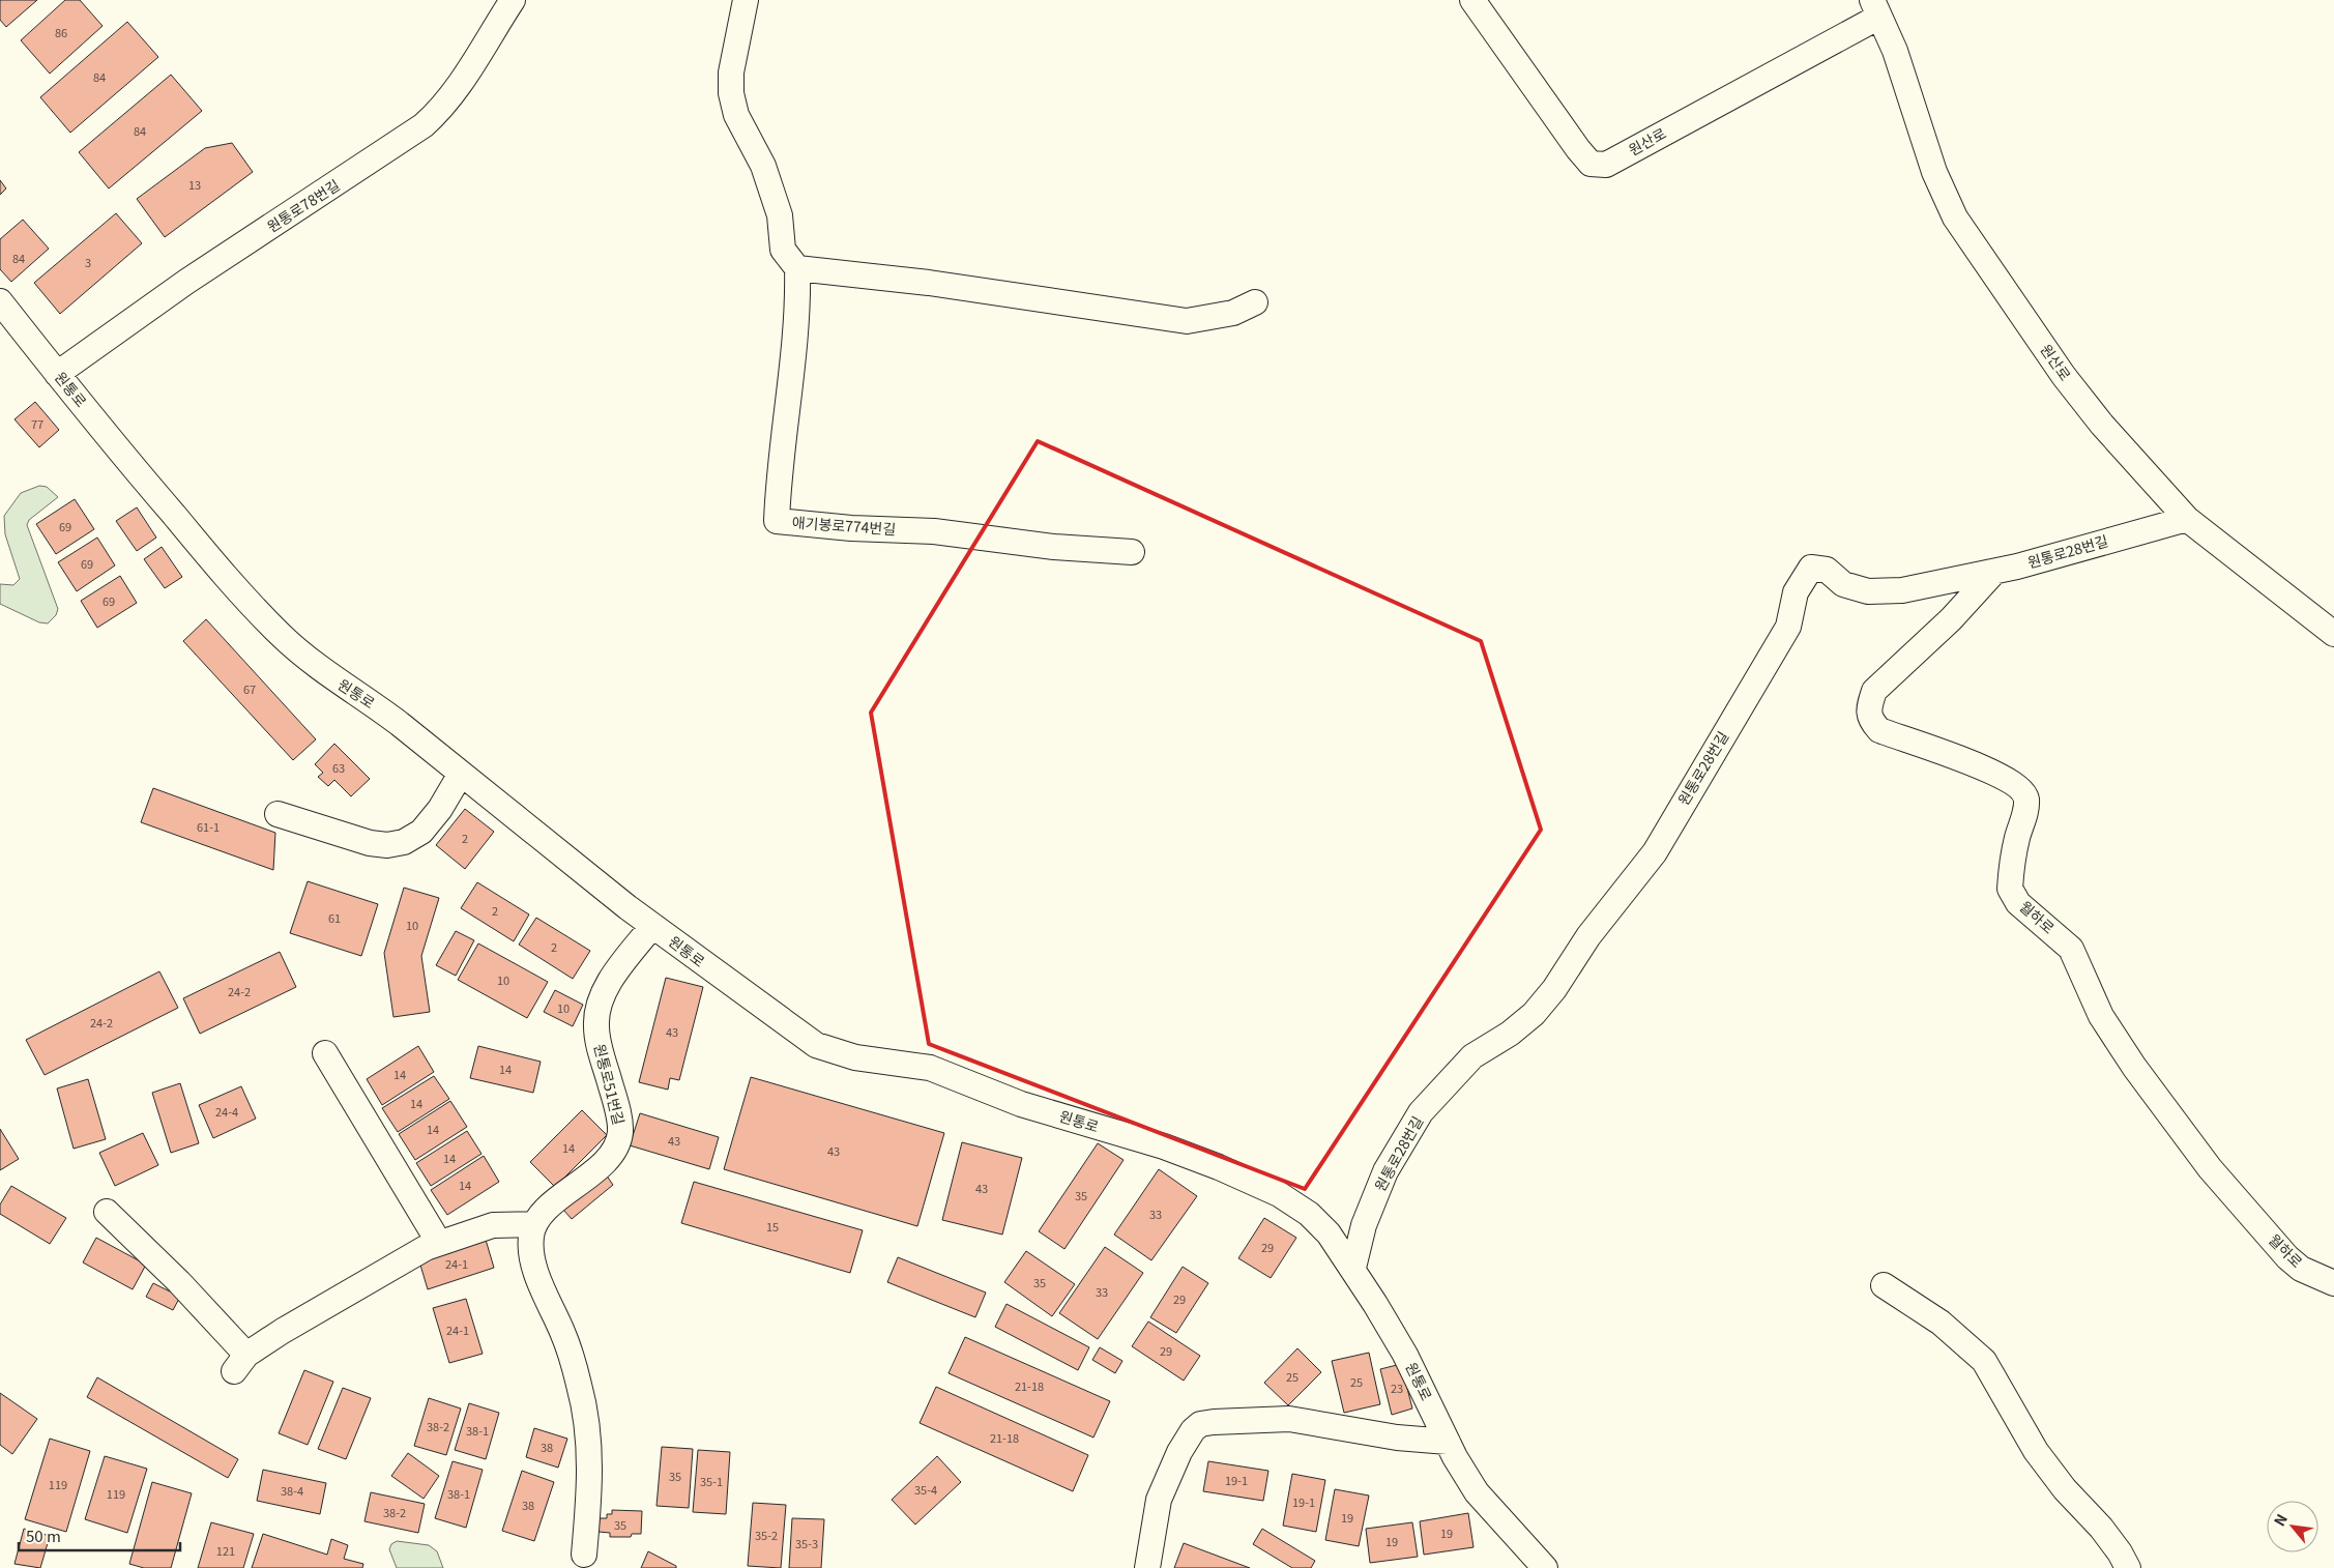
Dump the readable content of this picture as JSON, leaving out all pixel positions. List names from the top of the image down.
{
  "streets": {
    "street": [
      "원산로",
      "원통로78번길",
      "원통로",
      "애기봉로774번길",
      "원통로28번길",
      "월하로",
      "원통로51번길"
    ]
  },
  "crossings": [
    ["원산로", "원통로28번길"],
    ["원통로78번길", "원통로"],
    ["원통로", "원통로28번길"],
    ["원통로", "원통로51번길"],
    ["원통로28번길", "월하로"]
  ],
  "house_numbers": [
    "86",
    "84",
    "84",
    "13",
    "84",
    "3",
    "77",
    "69",
    "69",
    "69",
    "67",
    "63",
    "61-1",
    "2",
    "2",
    "61",
    "10",
    "2",
    "10",
    "24-2",
    "10",
    "24-2",
    "43",
    "14",
    "14",
    "14",
    "24-4",
    "14",
    "43",
    "14",
    "43",
    "14",
    "14",
    "43",
    "35",
    "33",
    "15",
    "29",
    "24-1",
    "35",
    "33",
    "29",
    "24-1",
    "29",
    "25",
    "25",
    "21-18",
    "23",
    "38-2",
    "38-1",
    "21-18",
    "38",
    "35",
    "19-1",
    "35-1",
    "119",
    "35-4",
    "38-4",
    "119",
    "38-1",
    "19-1",
    "38",
    "38-2",
    "19",
    "35",
    "19",
    "35-2",
    "19",
    "35-3",
    "121"
  ],
  "scale_bar": "50 m",
  "north": "top left"
}
